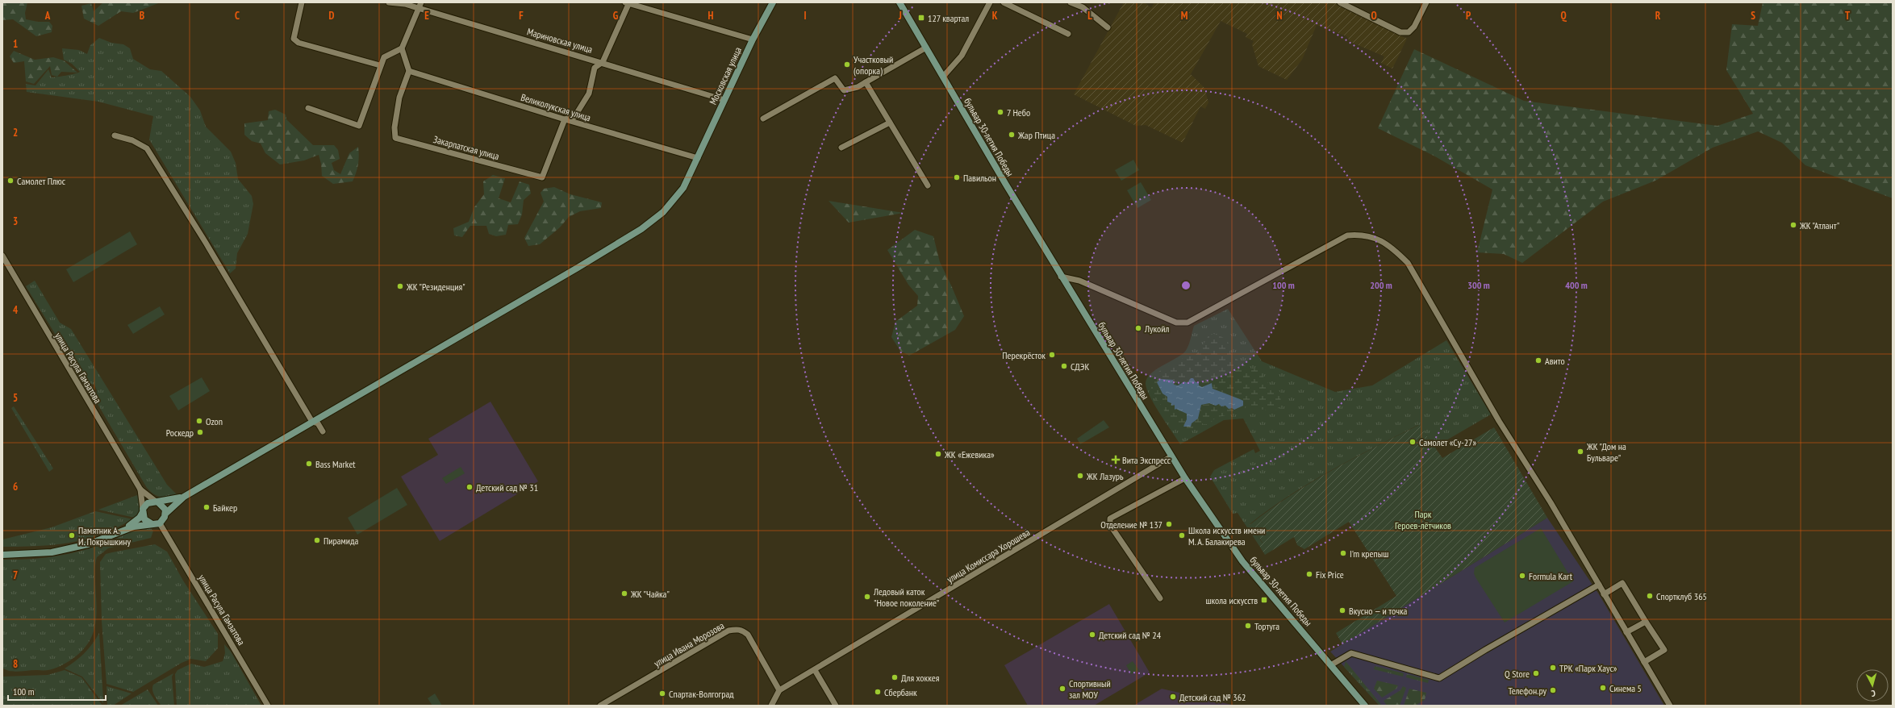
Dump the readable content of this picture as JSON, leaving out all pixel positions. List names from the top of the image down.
{
  "streets": {
    "main road": ["Московская улица", "бульвар 30-летия Победы"],
    "street": [
      "Мариновская улица",
      "Великолукская улица",
      "Закарпатская улица",
      "улица Расула Гамзатова",
      "улица Комиссара Хорошева",
      "улица Ивана Морозова"
    ]
  },
  "crossings": [
    ["Мариновская улица", "Московская улица"],
    ["Московская улица", "Великолукская улица"],
    ["Великолукская улица", "Закарпатская улица"],
    ["бульвар 30-летия Победы", "улица Комиссара Хорошева"],
    ["улица Комиссара Хорошева", "улица Ивана Морозова"]
  ],
  "parks": ["Парк Героев-лётчиков"],
  "places": {
    "transit": ["127 квартал", "школа искусств"],
    "other": [
      "Участковый (опорка)",
      "7 Небо",
      "Жар Птица",
      "Павильон",
      "Самолет Плюс",
      "ЖК \"Атлант\"",
      "ЖК \"Резиденция\"",
      "Лукойл",
      "Перекрёсток",
      "Авито",
      "СДЭК",
      "Ozon",
      "Роскедр",
      "Самолет «Су-27»",
      "ЖК \"Дом на Бульваре\"",
      "ЖК «Ежевика»",
      "Bass Market",
      "ЖК Лазурь",
      "Детский сад № 31",
      "Байкер",
      "Отделение № 137",
      "Памятник А. И. Покрышкину",
      "Школа искусств имени М. А. Балакирева",
      "Пирамида",
      "I'm крепыш",
      "Fix Price",
      "Formula Kart",
      "ЖК \"Чайка\"",
      "Спортклуб 365",
      "Ледовый каток \"Новое поколение\"",
      "Вкусно — и точка",
      "Тортуга",
      "Детский сад № 24",
      "ТРК «Парк Хаус»",
      "Q Store",
      "Для хоккея",
      "Синема 5",
      "Спортивный зал МОУ",
      "Телефон.ру",
      "Сбербанк",
      "Спартак-Волгоград",
      "Детский сад № 362"
    ],
    "health": ["Вита Экспресс"]
  },
  "scale_bar": "100 m",
  "north": "bottom",
  "grid": {
    "columns": [
      "A",
      "B",
      "C",
      "D",
      "E",
      "F",
      "G",
      "H",
      "I",
      "J",
      "K",
      "L",
      "M",
      "N",
      "O",
      "P",
      "Q",
      "R",
      "S",
      "T"
    ],
    "rows": [
      "1",
      "2",
      "3",
      "4",
      "5",
      "6",
      "7",
      "8"
    ]
  },
  "rings": [
    "100 m",
    "200 m",
    "300 m",
    "400 m"
  ]
}
